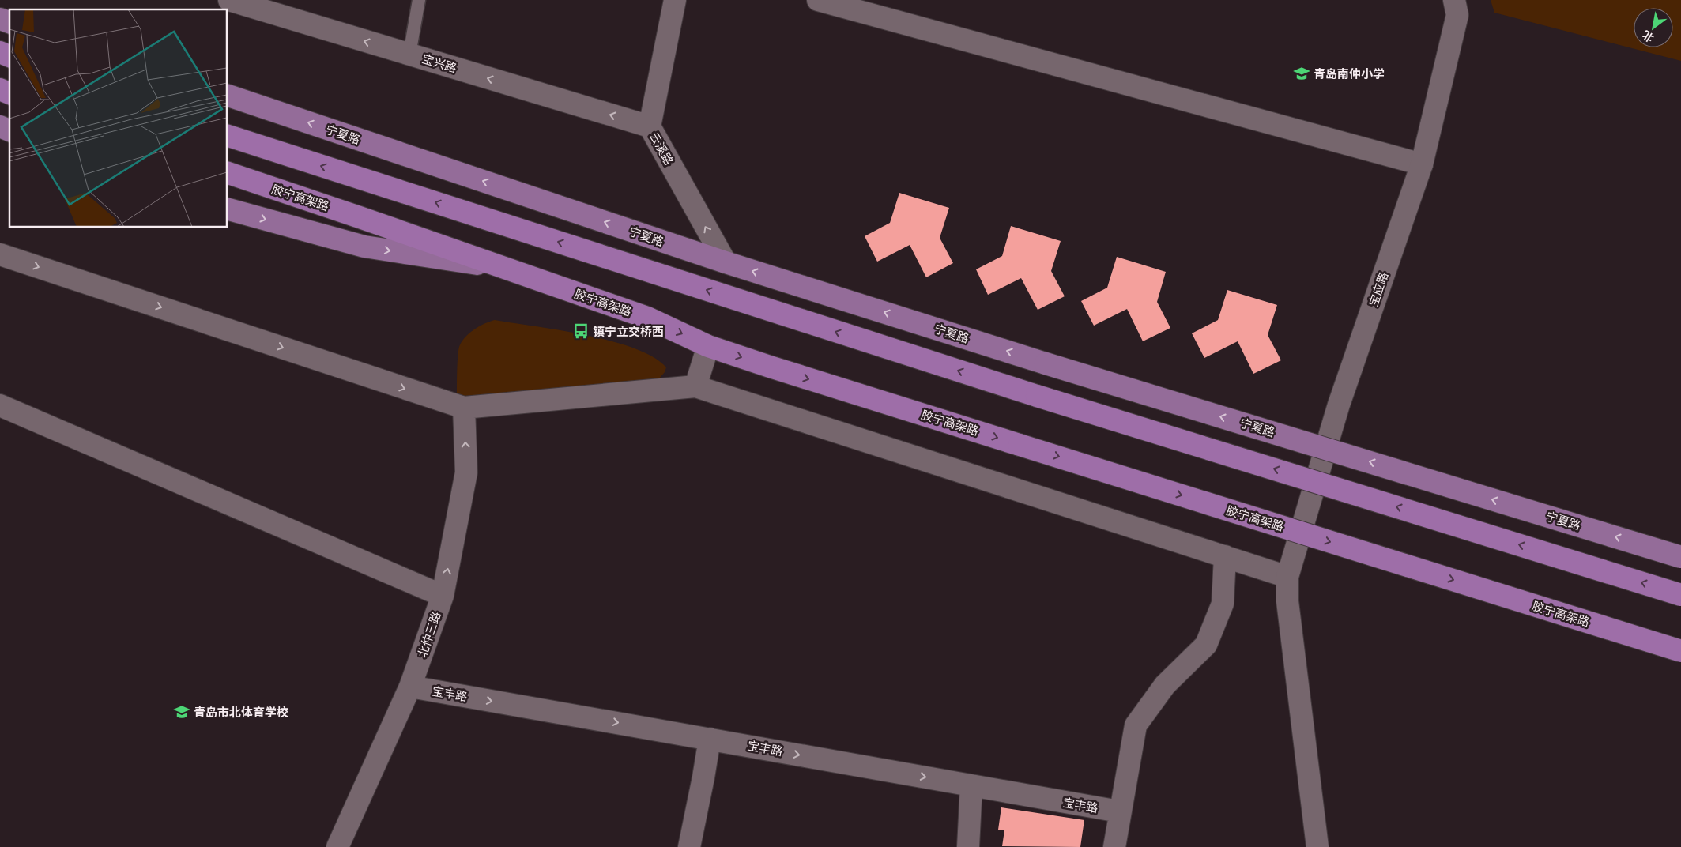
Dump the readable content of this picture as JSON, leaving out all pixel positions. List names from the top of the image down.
{
  "streets": {
    "highway": ["胶宁高架路"],
    "main road": ["宁夏路"],
    "street": [
      "宝兴路",
      "云溪路",
      "宝应路",
      "北仲三路",
      "宝丰路"
    ]
  },
  "crossings": [
    ["宝兴路", "云溪路"],
    ["宁夏路", "云溪路"],
    ["北仲三路", "宝丰路"]
  ],
  "one_way": [
    "宝兴路",
    "宁夏路",
    "云溪路",
    "北仲三路",
    "宝丰路"
  ],
  "places": {
    "school or university": ["青岛南仲小学", "青岛市北体育学校"],
    "bus stop": ["镇宁立交桥西"]
  },
  "north": "bottom left"
}
